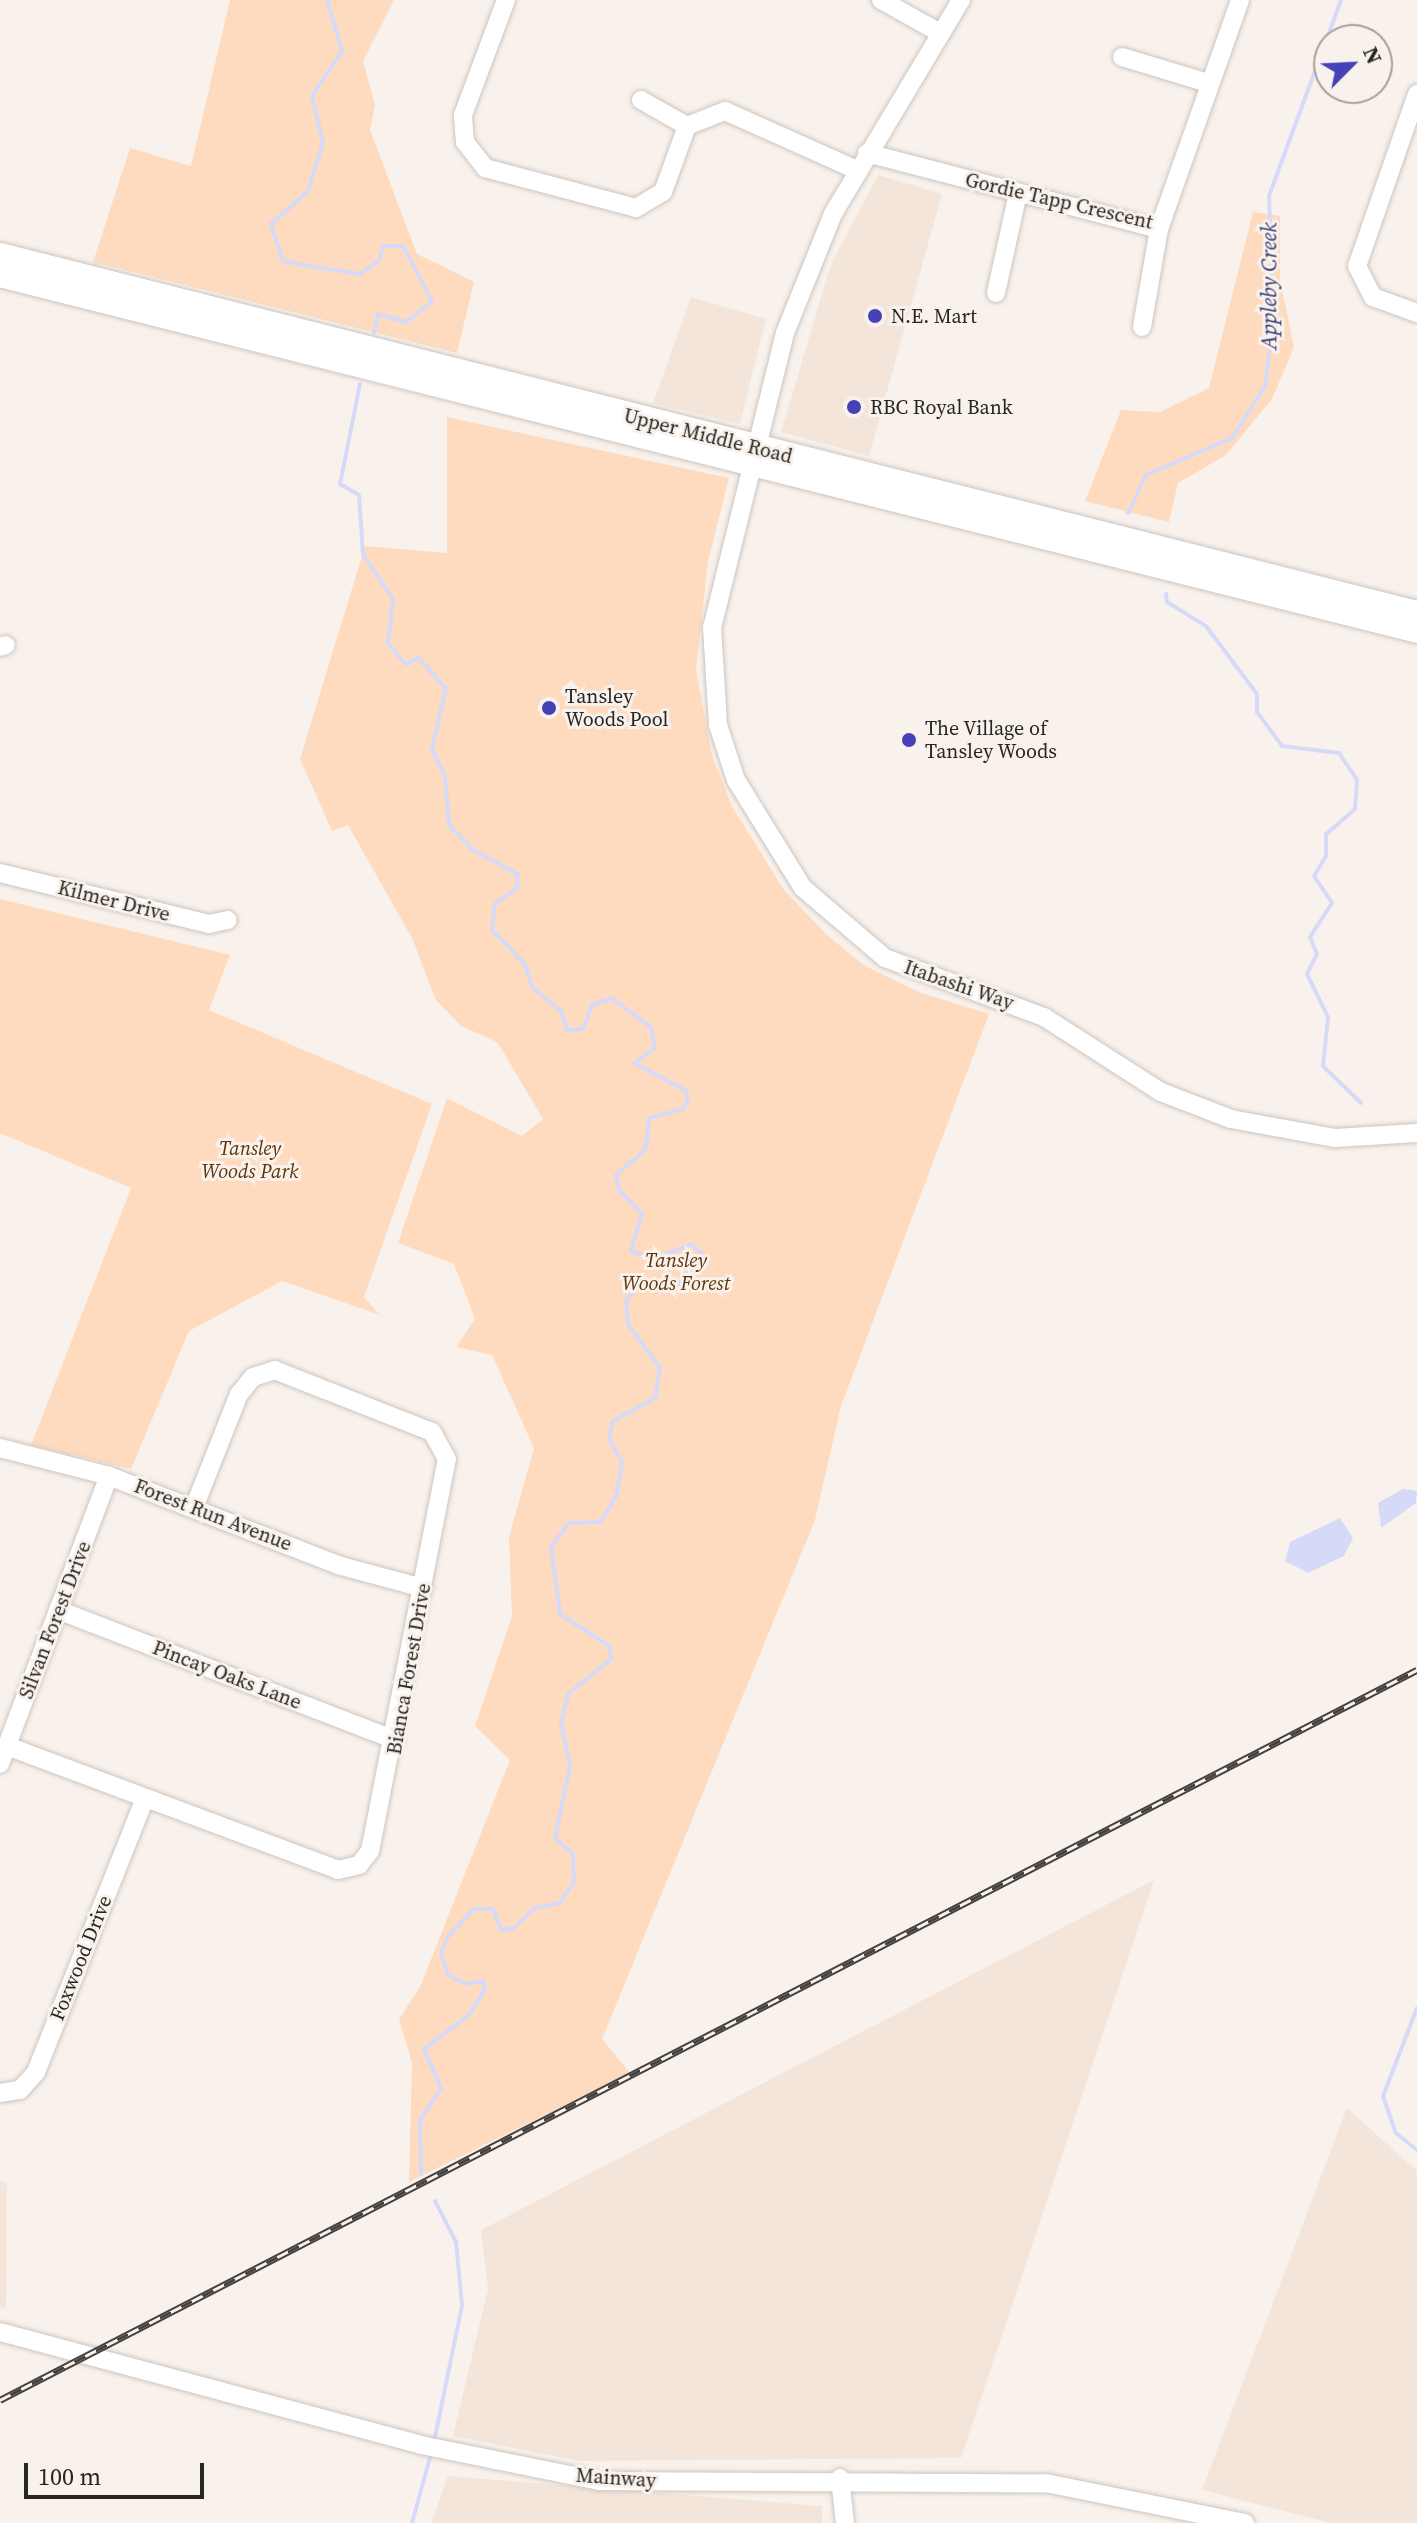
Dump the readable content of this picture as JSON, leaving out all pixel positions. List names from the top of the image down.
{
  "streets": {
    "main road": ["Upper Middle Road"],
    "street": [
      "Gordie Tapp Crescent",
      "Kilmer Drive",
      "Itabashi Way",
      "Forest Run Avenue",
      "Silvan Forest Drive",
      "Bianca Forest Drive",
      "Pincay Oaks Lane",
      "Foxwood Drive",
      "Mainway"
    ]
  },
  "crossings": [
    ["Gordie Tapp Crescent", "Itabashi Way"],
    ["Upper Middle Road", "Itabashi Way"],
    ["Forest Run Avenue", "Silvan Forest Drive"],
    ["Forest Run Avenue", "Bianca Forest Drive"],
    ["Silvan Forest Drive", "Bianca Forest Drive"],
    ["Silvan Forest Drive", "Pincay Oaks Lane"],
    ["Bianca Forest Drive", "Pincay Oaks Lane"],
    ["Bianca Forest Drive", "Foxwood Drive"]
  ],
  "water": ["Appleby Creek"],
  "parks": ["Tansley Woods Park", "Tansley Woods Forest"],
  "places": [
    "N.E. Mart",
    "RBC Royal Bank",
    "Tansley Woods Pool",
    "The Village of Tansley Woods"
  ],
  "scale_bar": "100 m",
  "north": "top right"
}
